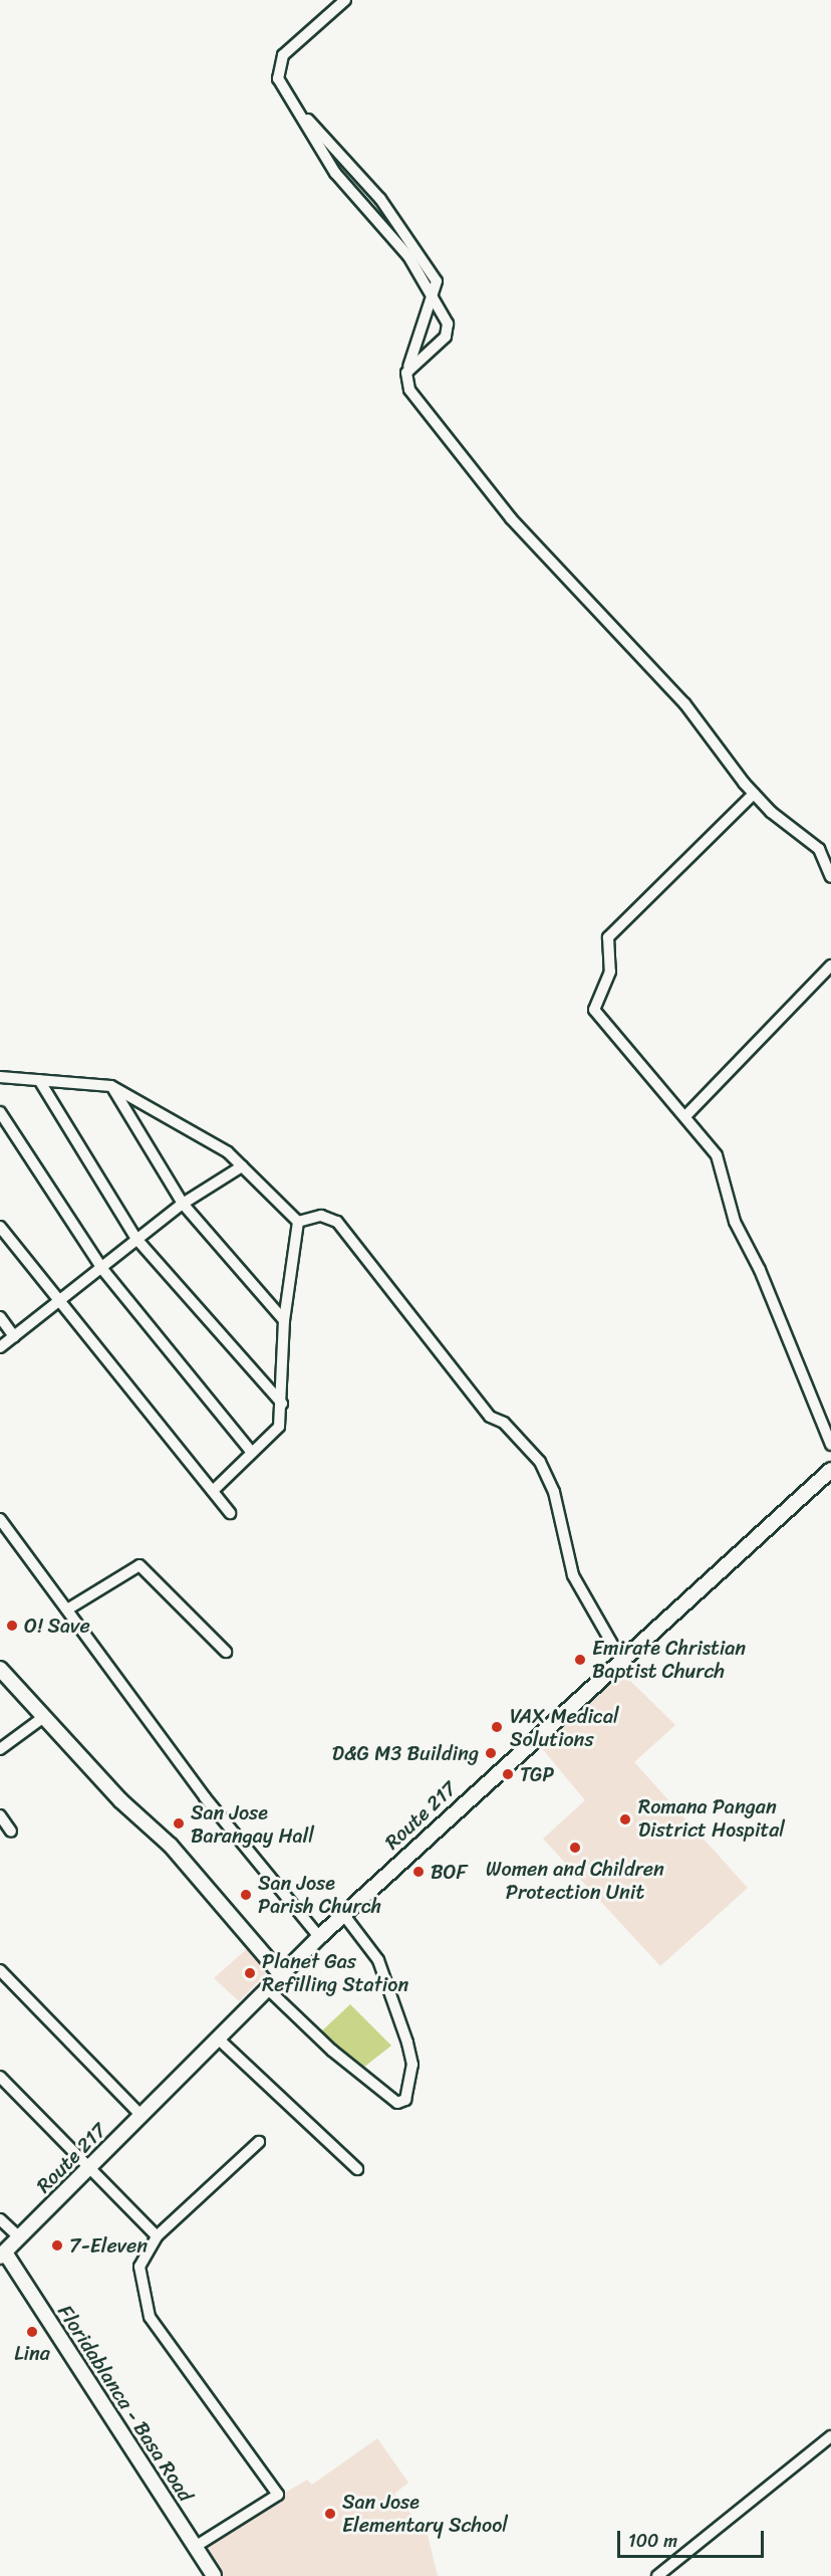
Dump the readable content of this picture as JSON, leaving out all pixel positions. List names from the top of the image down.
{
  "streets": {
    "main road": ["Route 217", "Floridablanca - Basa Road"]
  },
  "crossings": [
    ["Route 217", "Floridablanca - Basa Road"]
  ],
  "places": [
    "O! Save",
    "Emirate Christian Baptist Church",
    "VAX Medical Solutions",
    "D&G M3 Building",
    "TGP",
    "Romana Pangan District Hospital",
    "San Jose Barangay Hall",
    "Women and Children Protection Unit",
    "BOF",
    "San Jose Parish Church",
    "Planet Gas Refilling Station",
    "7-Eleven",
    "Lina",
    "San Jose Elementary School"
  ],
  "scale_bar": "100 m"
}
